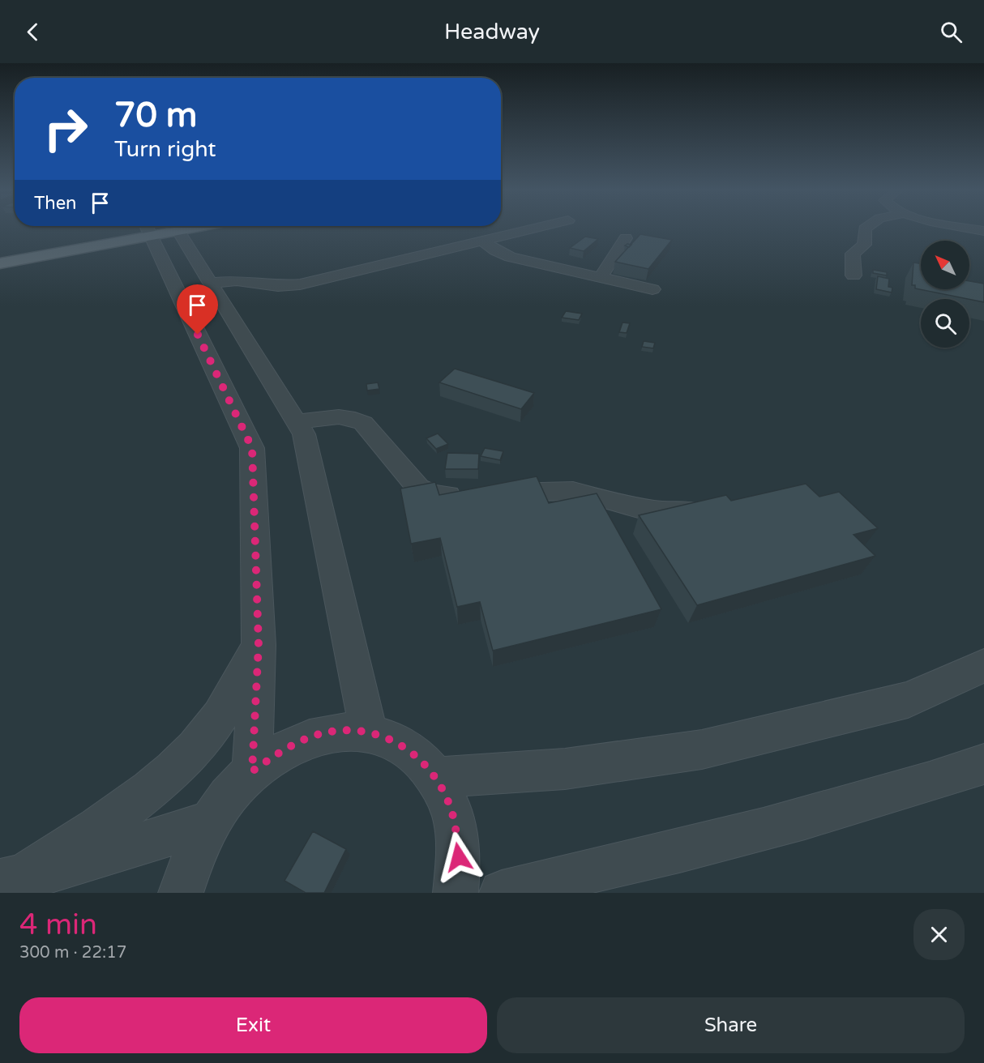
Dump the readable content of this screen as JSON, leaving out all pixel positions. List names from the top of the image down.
{
  "north": "top left",
  "page": {
    "header": "Headway",
    "turn": ["70 m", "Turn right"],
    "then": "Then",
    "heading": ["4 min", "300 m · 22:17"],
    "buttons": ["Exit", "Share"]
  }
}
